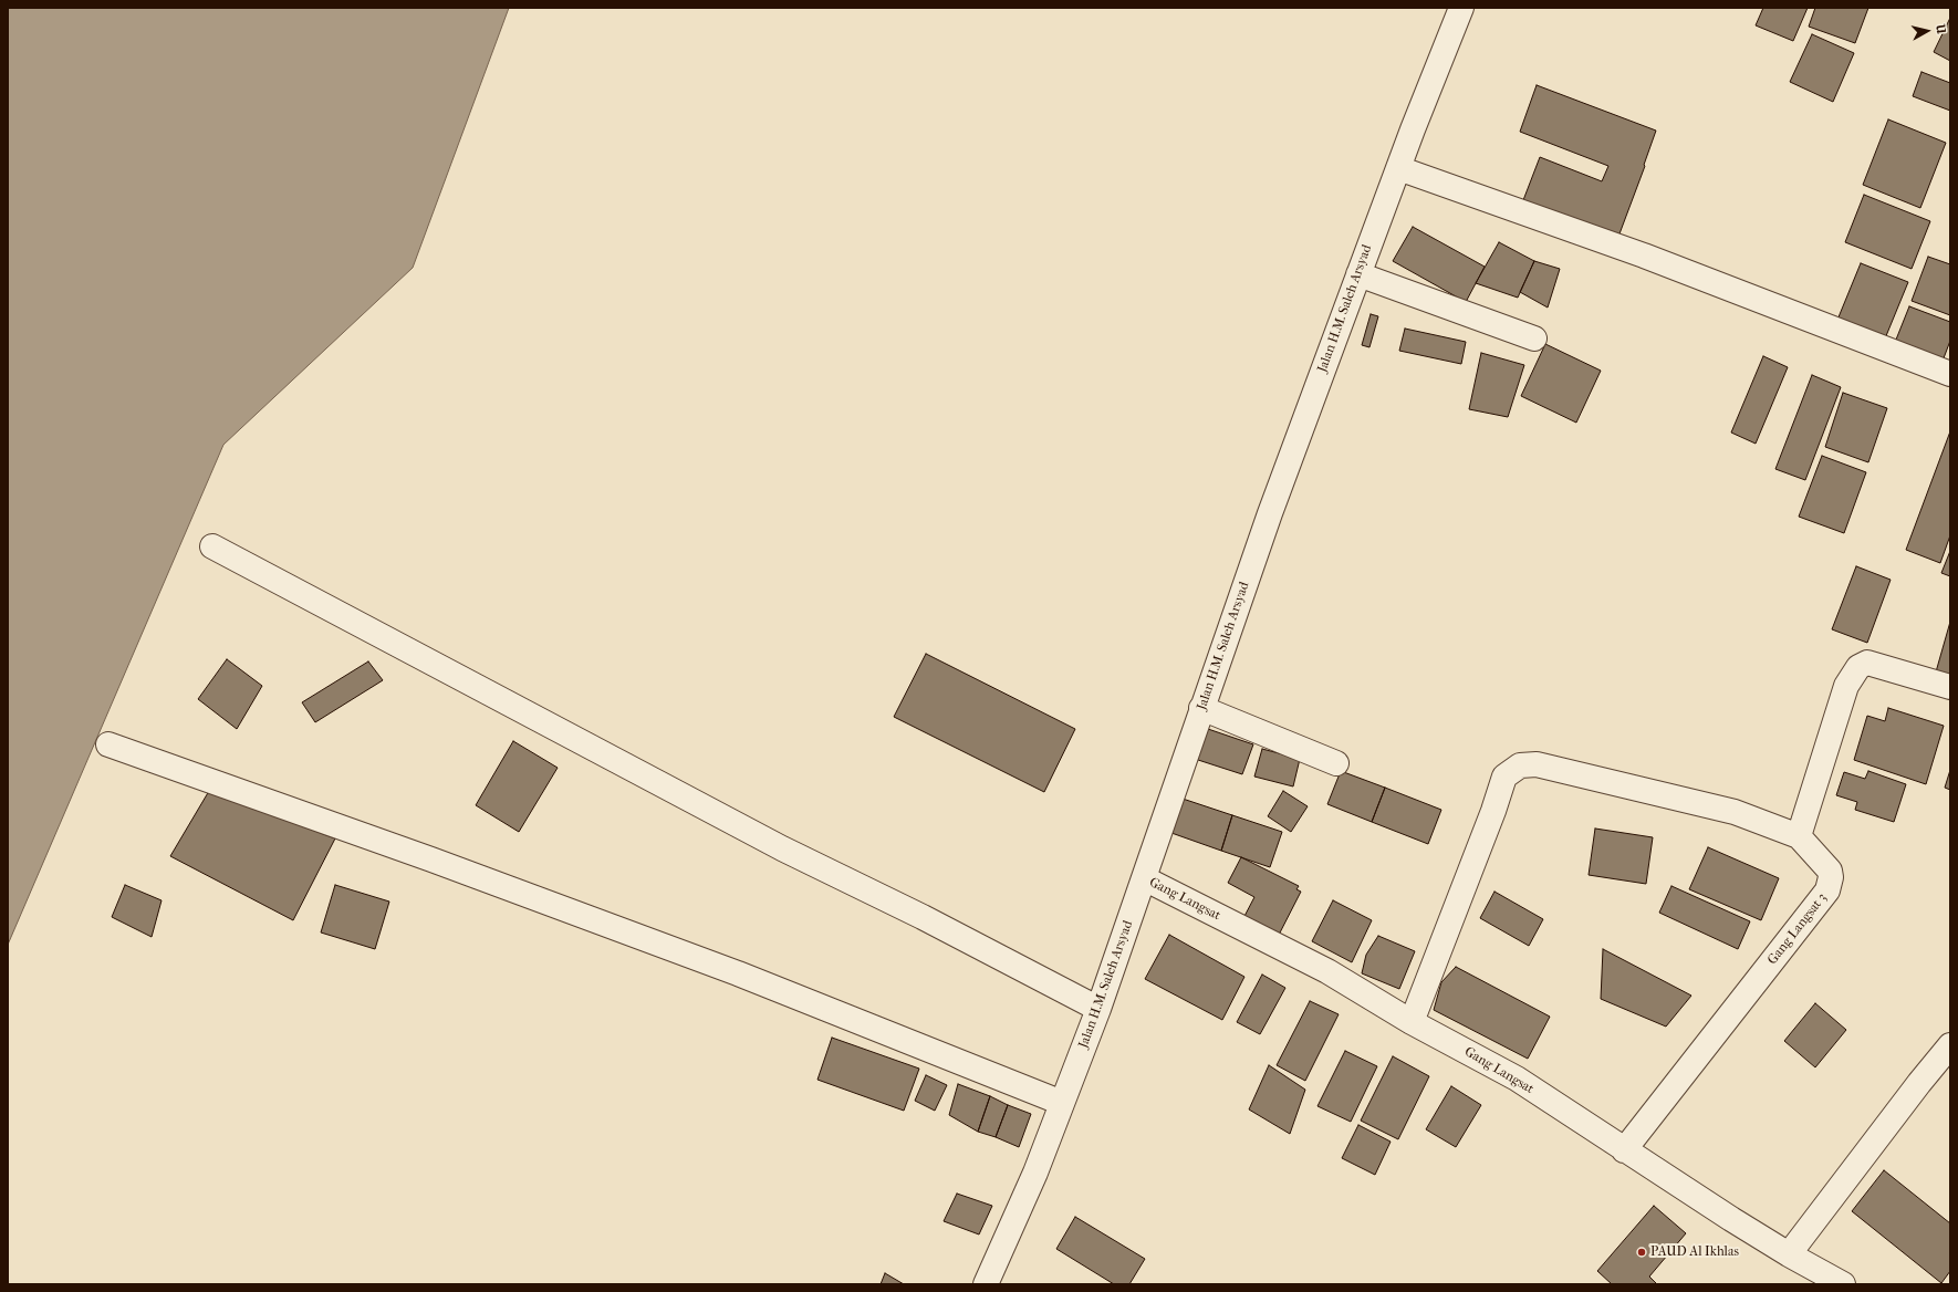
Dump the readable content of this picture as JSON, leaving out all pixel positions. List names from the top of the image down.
{
  "streets": {
    "street": ["Jalan H.M. Saleh Arsyad", "Gang Langsat", "Gang Langsat 3"]
  },
  "crossings": [
    ["Jalan H.M. Saleh Arsyad", "Gang Langsat"],
    ["Gang Langsat", "Gang Langsat 3"]
  ],
  "places": ["PAUD Al Ikhlas"],
  "north": "right"
}
